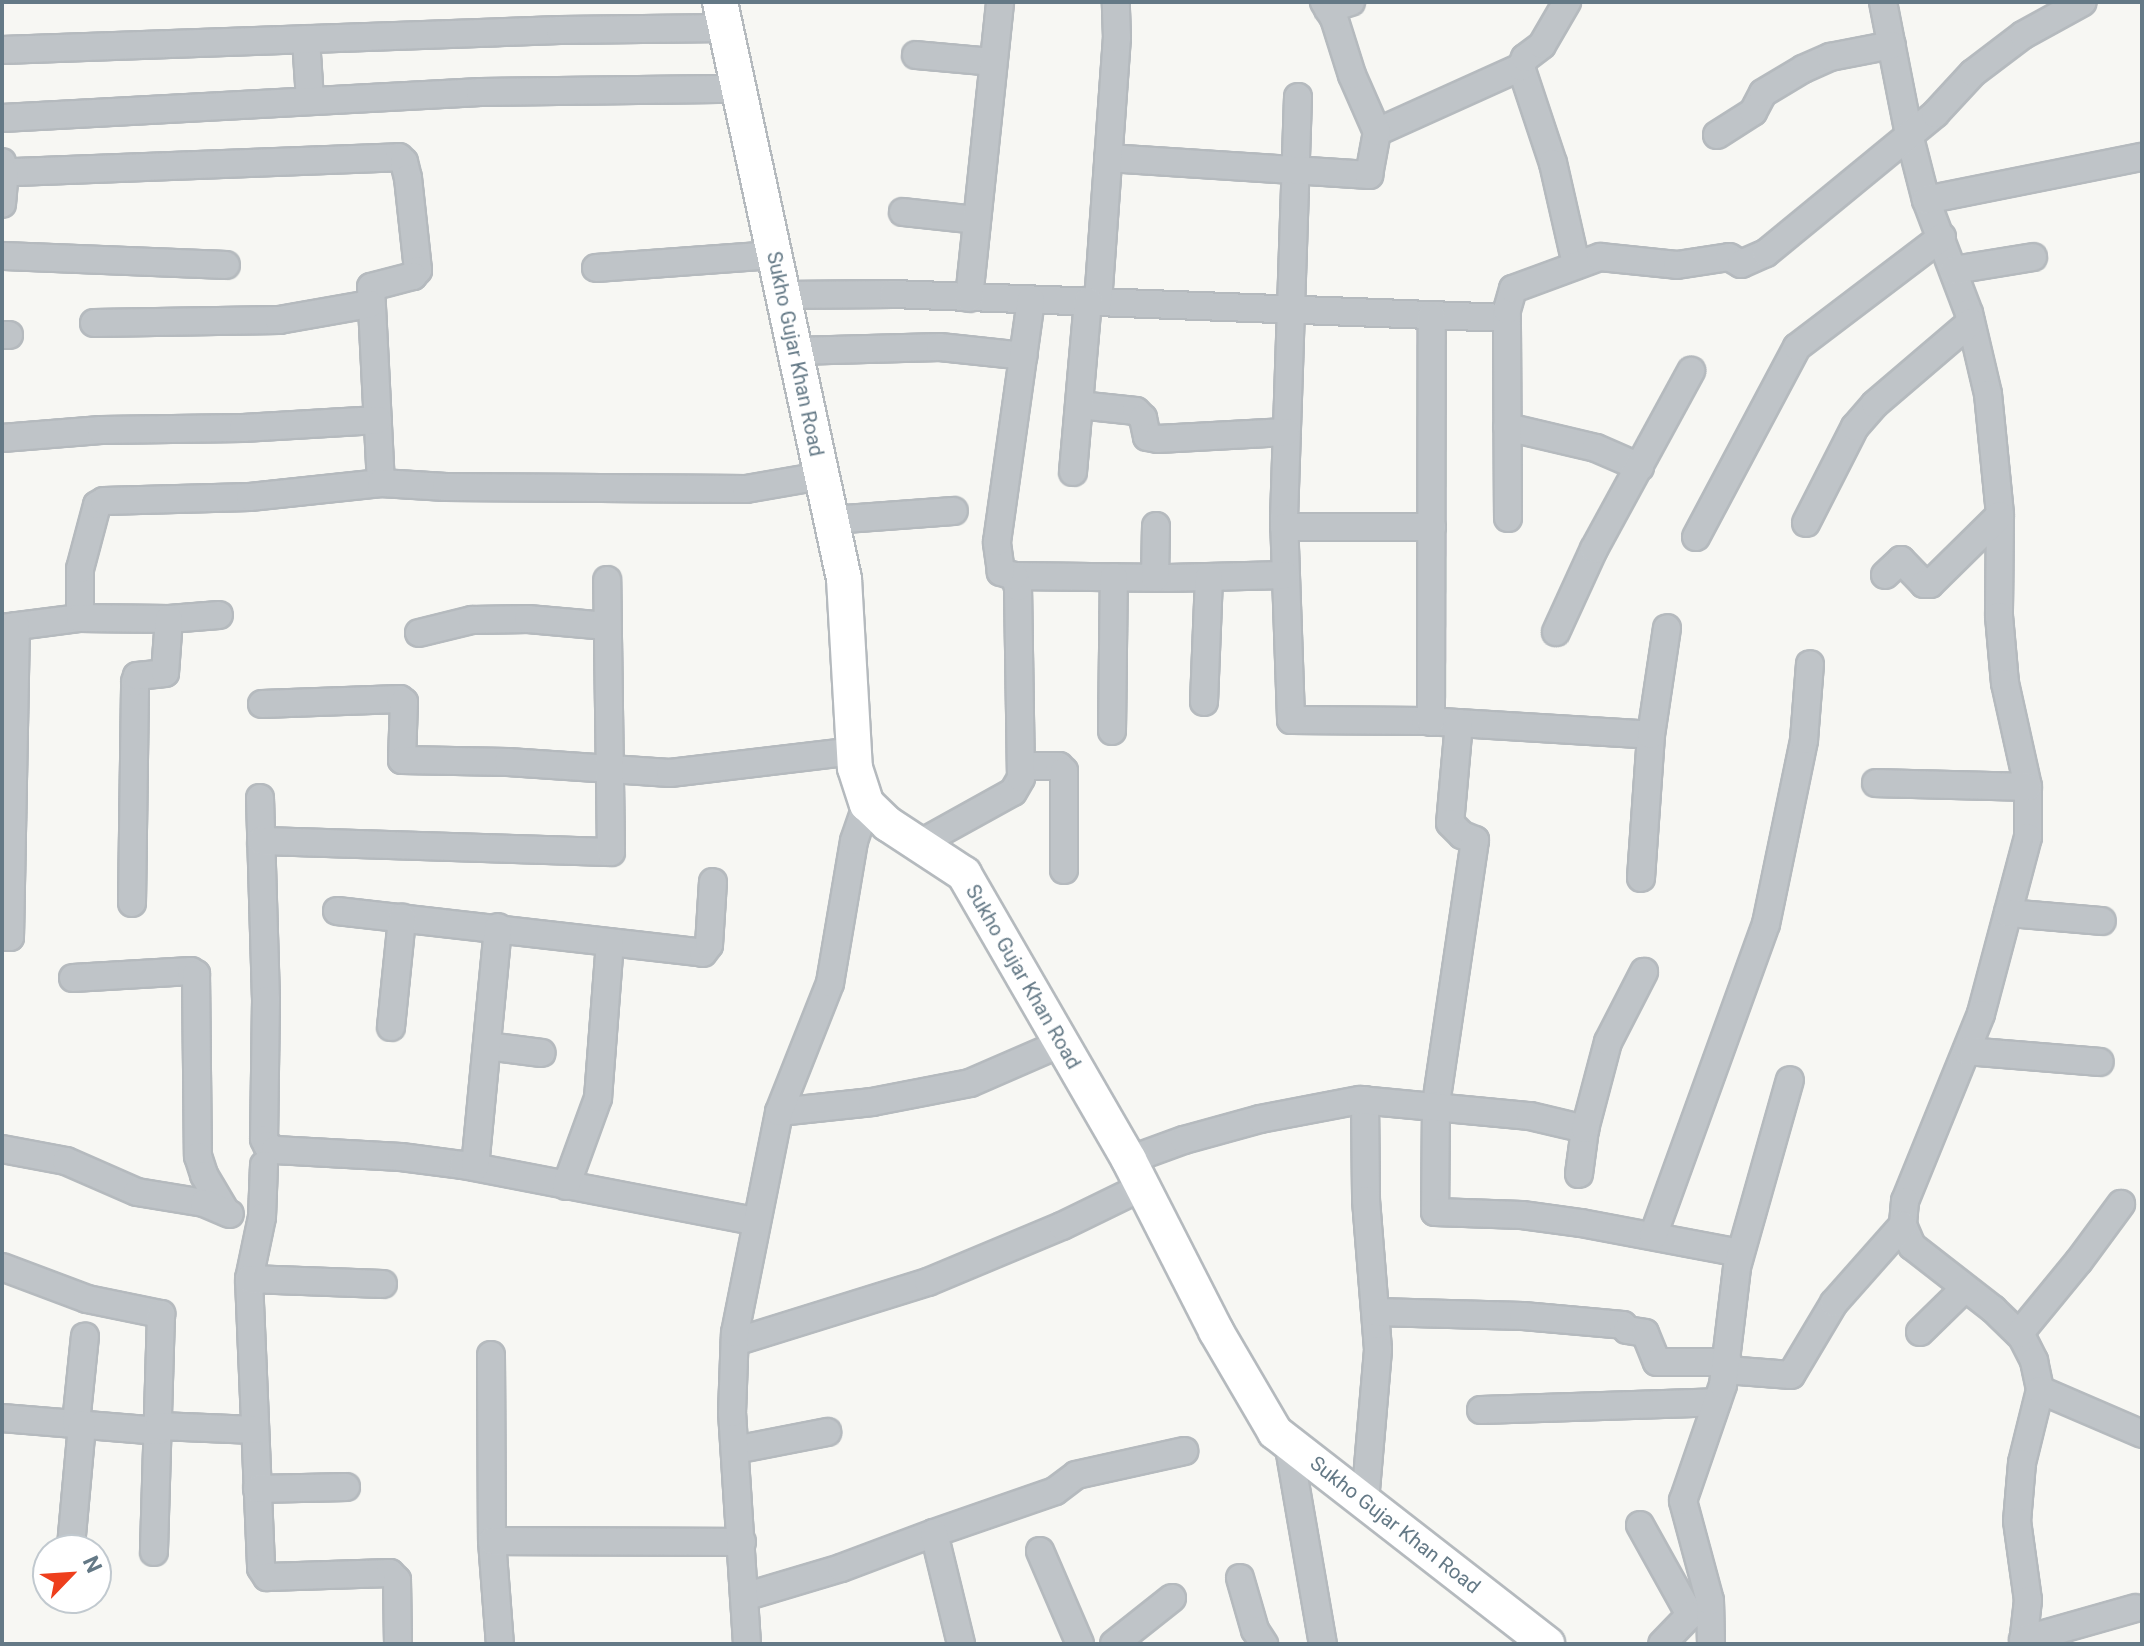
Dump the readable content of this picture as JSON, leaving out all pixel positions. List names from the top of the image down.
{
  "streets": {
    "main road": ["Sukho Gujar Khan Road"]
  },
  "north": "top right"
}
